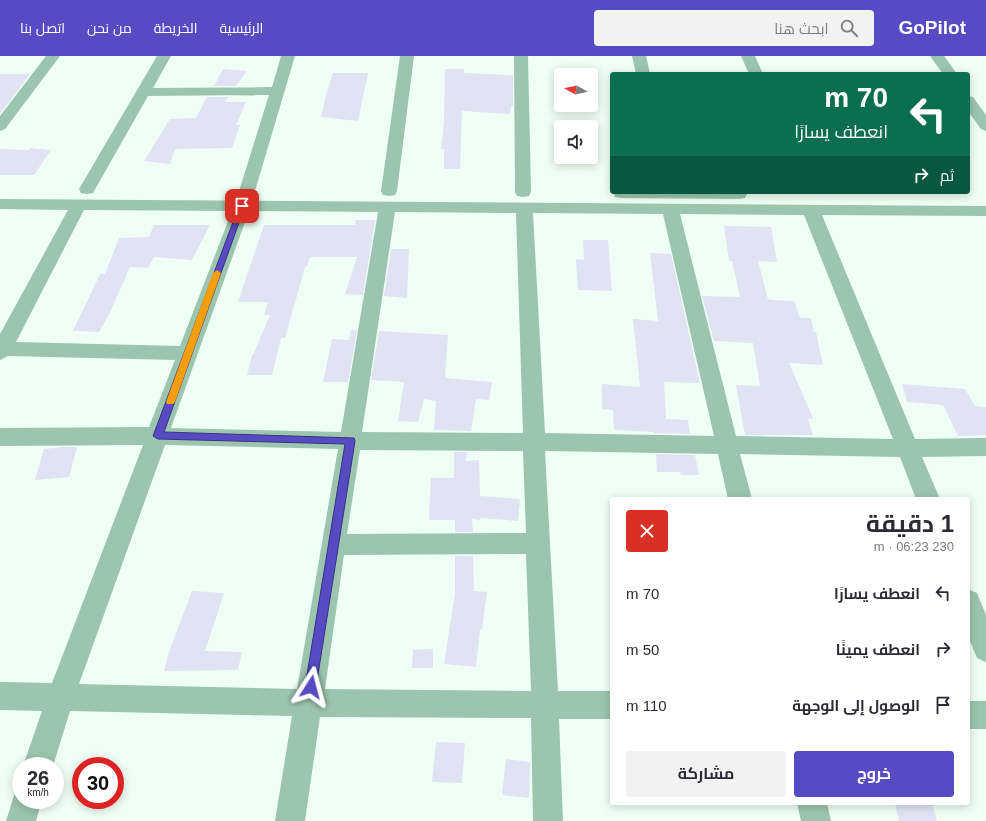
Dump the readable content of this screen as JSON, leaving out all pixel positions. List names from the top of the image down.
{
  "north": "left",
  "page": {
    "header": "GoPilot",
    "search": "ابحث هنا",
    "nav": [
      "الرئيسية",
      "الخريطة",
      "من نحن",
      "اتصل بنا"
    ],
    "turn": ["70 m", "انعطف يسارًا"],
    "then": "ثم",
    "heading": ["1 دقيقة", "230 m · 06:23"],
    "list": [
      {
        "name": "انعطف يسارًا",
        "value": "70 m"
      },
      {
        "name": "انعطف يمينًا",
        "value": "50 m"
      },
      {
        "name": "الوصول إلى الوجهة",
        "value": "110 m"
      }
    ],
    "buttons": ["خروج", "مشاركة"],
    "speed": "26 km/h",
    "limit": "30"
  }
}
